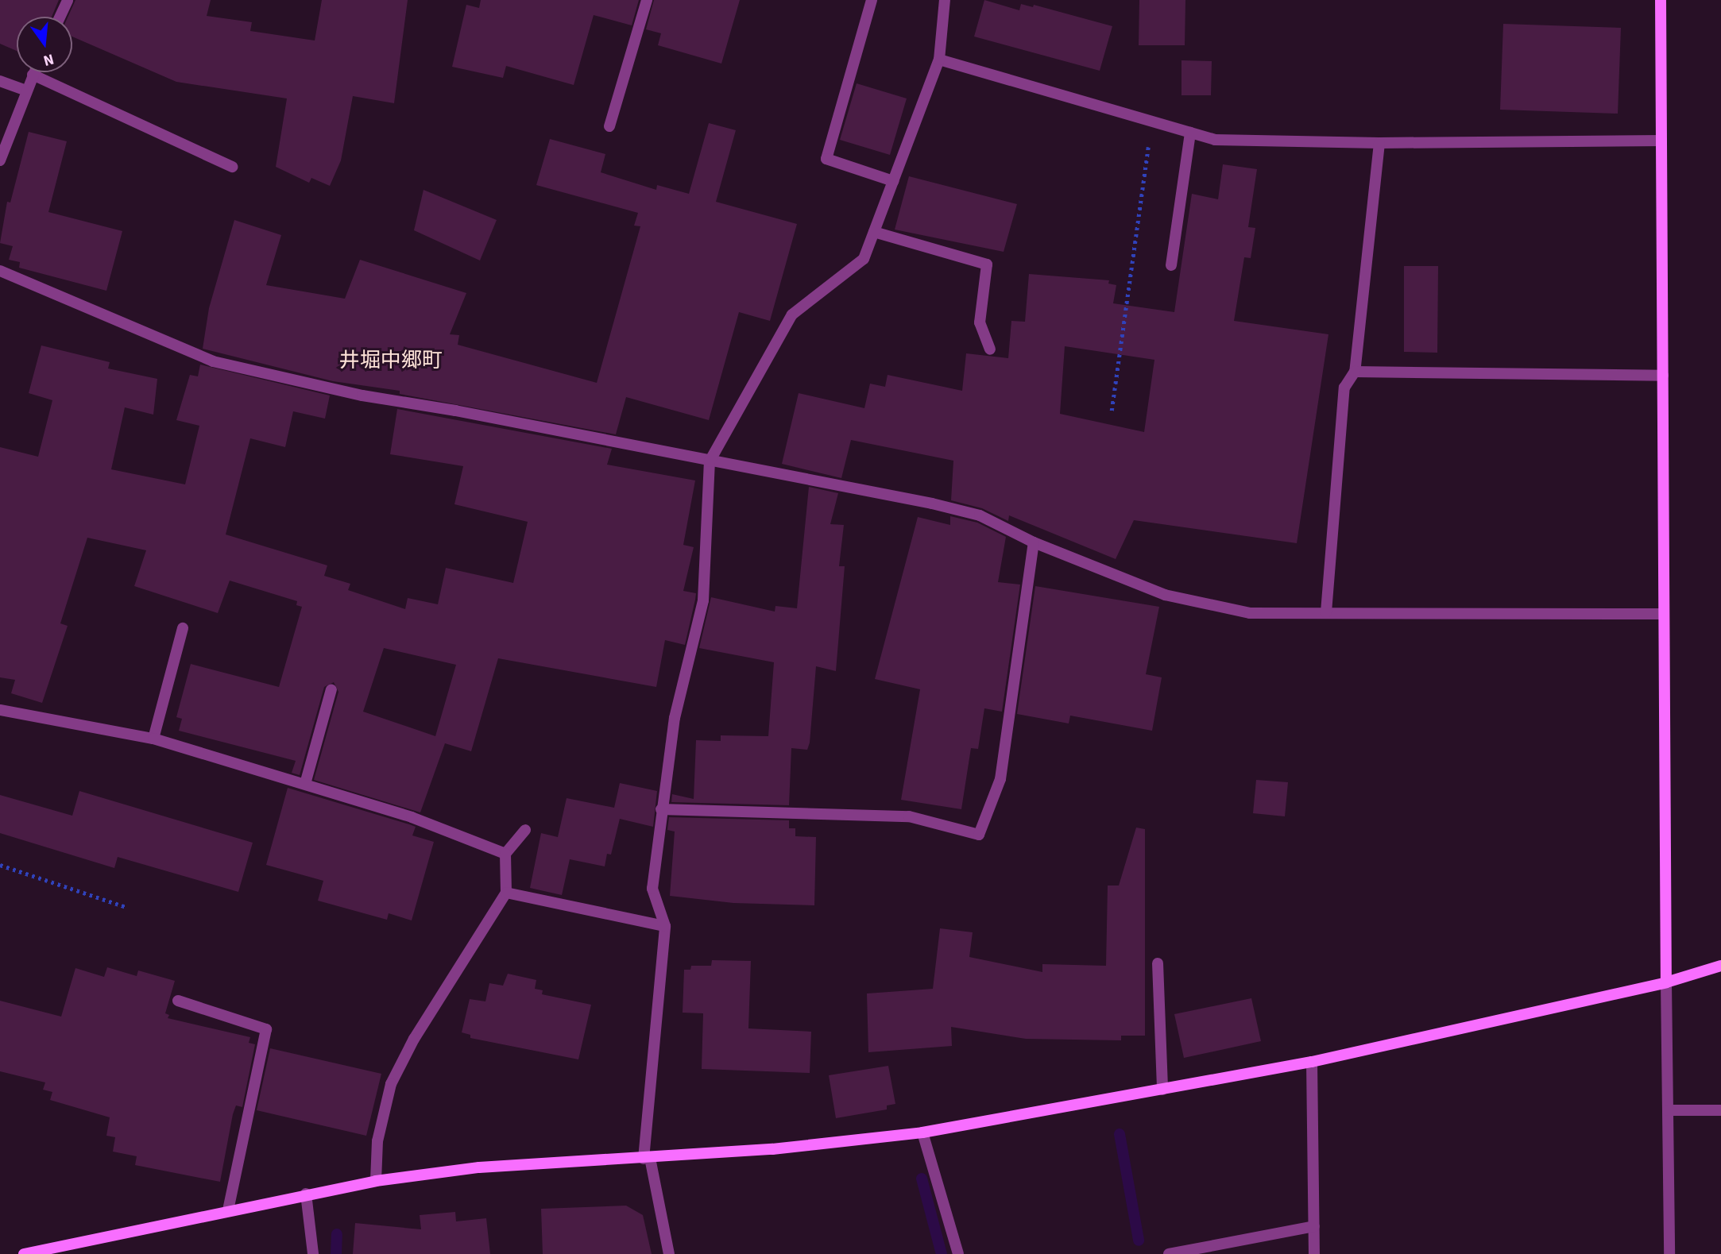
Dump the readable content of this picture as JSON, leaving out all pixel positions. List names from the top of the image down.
{
  "districts": ["井堀中郷町"],
  "north": "bottom"
}
